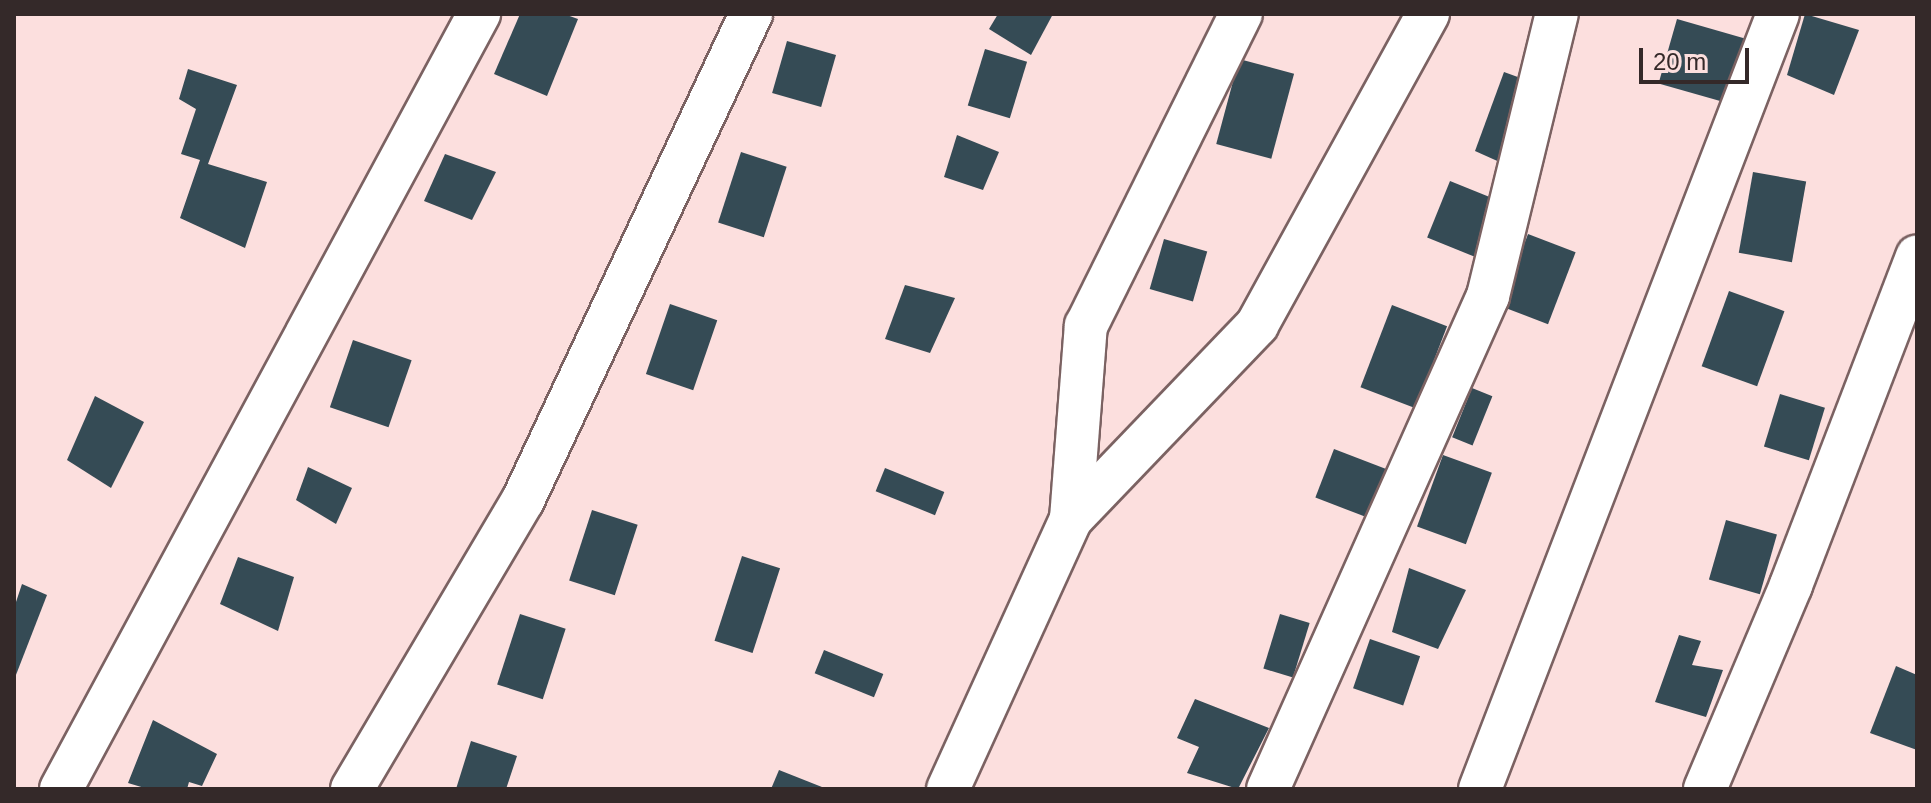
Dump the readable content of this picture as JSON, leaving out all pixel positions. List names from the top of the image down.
{
  "scale_bar": "20 m"
}
